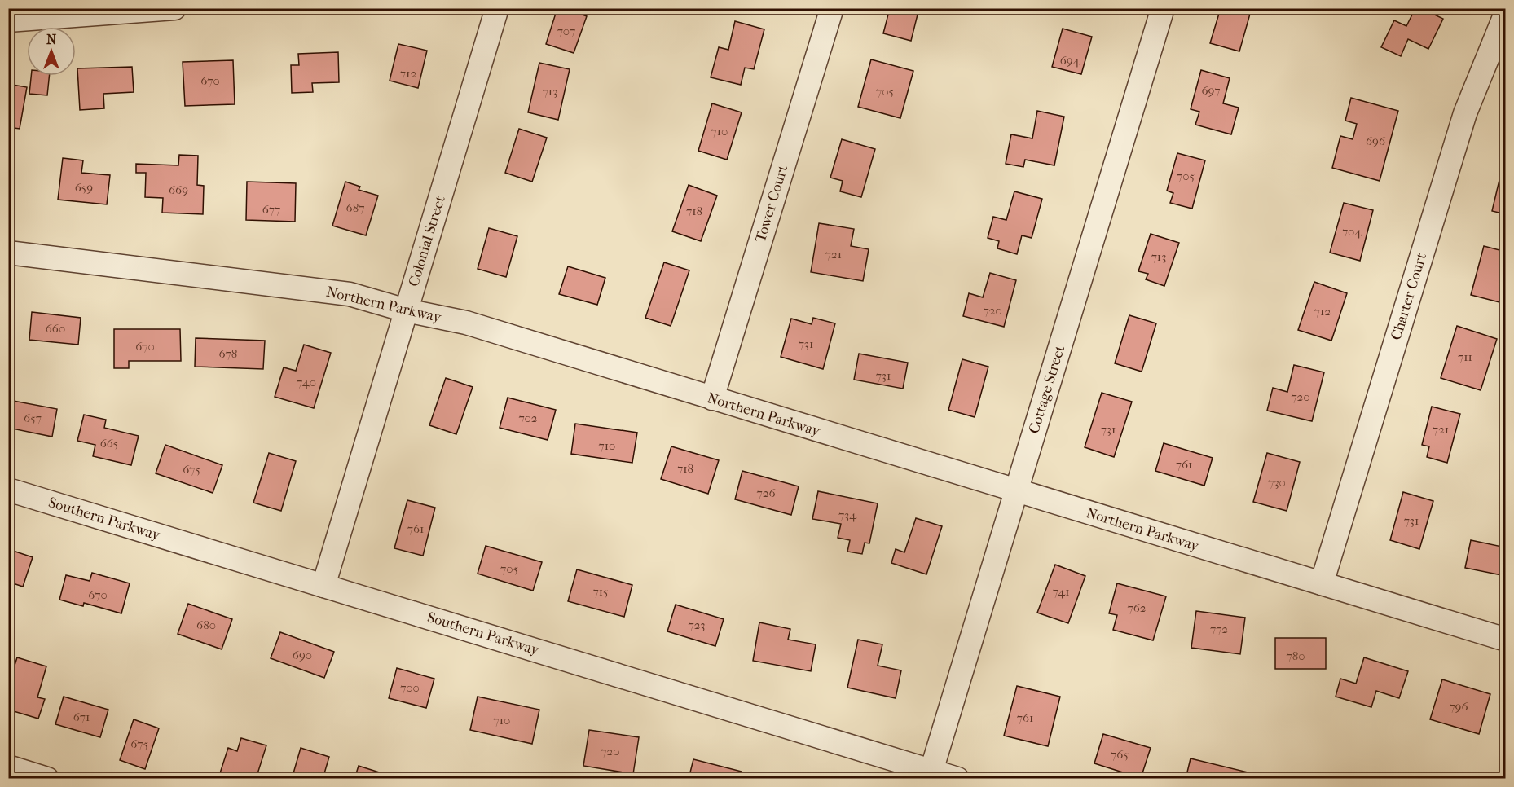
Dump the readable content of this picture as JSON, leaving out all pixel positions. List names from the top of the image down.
{
  "streets": {
    "street": [
      "Tower Court",
      "Colonial Street",
      "Charter Court",
      "Northern Parkway",
      "Cottage Street",
      "Southern Parkway"
    ]
  },
  "crossings": [
    ["Tower Court", "Northern Parkway"],
    ["Colonial Street", "Northern Parkway"],
    ["Colonial Street", "Southern Parkway"],
    ["Charter Court", "Northern Parkway"],
    ["Northern Parkway", "Cottage Street"],
    ["Cottage Street", "Southern Parkway"]
  ],
  "house_numbers": [
    "707",
    "694",
    "712",
    "670",
    "697",
    "713",
    "705",
    "710",
    "696",
    "705",
    "659",
    "669",
    "687",
    "677",
    "718",
    "704",
    "721",
    "713",
    "720",
    "712",
    "660",
    "731",
    "670",
    "678",
    "711",
    "731",
    "740",
    "720",
    "657",
    "702",
    "731",
    "721",
    "665",
    "710",
    "761",
    "718",
    "675",
    "730",
    "726",
    "734",
    "731",
    "761",
    "705",
    "715",
    "741",
    "670",
    "762",
    "680",
    "723",
    "772",
    "690",
    "780",
    "700",
    "796",
    "671",
    "761",
    "710",
    "675",
    "720",
    "765"
  ],
  "north": "top"
}
